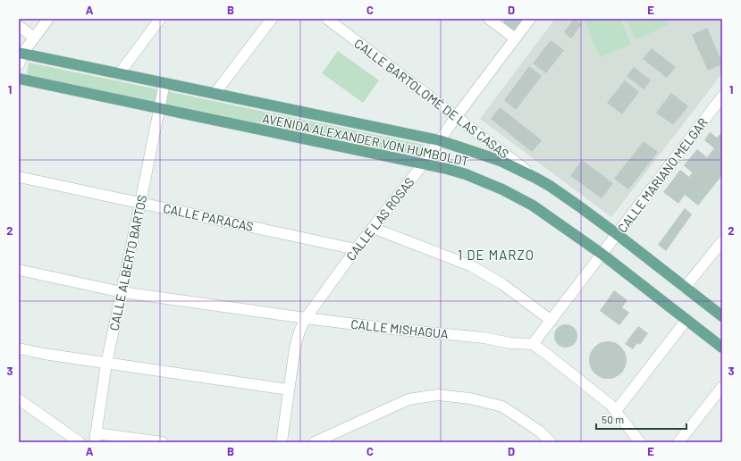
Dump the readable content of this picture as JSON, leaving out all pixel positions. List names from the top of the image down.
{
  "streets": {
    "main road": ["AVENIDA ALEXANDER VON HUMBOLDT"],
    "street": [
      "CALLE BARTOLOMÉ DE LAS CASAS",
      "CALLE MARIANO MELGAR",
      "CALLE PARACAS",
      "CALLE LAS ROSAS",
      "CALLE ALBERTO BARTOS",
      "CALLE MISHAGUA"
    ]
  },
  "crossings": [
    ["CALLE BARTOLOMÉ DE LAS CASAS", "AVENIDA ALEXANDER VON HUMBOLDT"],
    ["CALLE BARTOLOMÉ DE LAS CASAS", "CALLE LAS ROSAS"],
    ["AVENIDA ALEXANDER VON HUMBOLDT", "CALLE MARIANO MELGAR"],
    ["AVENIDA ALEXANDER VON HUMBOLDT", "CALLE LAS ROSAS"],
    ["AVENIDA ALEXANDER VON HUMBOLDT", "CALLE ALBERTO BARTOS"],
    ["CALLE MARIANO MELGAR", "CALLE MISHAGUA"],
    ["CALLE PARACAS", "CALLE LAS ROSAS"],
    ["CALLE PARACAS", "CALLE ALBERTO BARTOS"],
    ["CALLE LAS ROSAS", "CALLE MISHAGUA"],
    ["CALLE ALBERTO BARTOS", "CALLE MISHAGUA"]
  ],
  "districts": ["1 DE MARZO"],
  "scale_bar": "50 m",
  "grid": {
    "columns": [
      "A",
      "B",
      "C",
      "D",
      "E"
    ],
    "rows": ["1", "2", "3"]
  }
}
